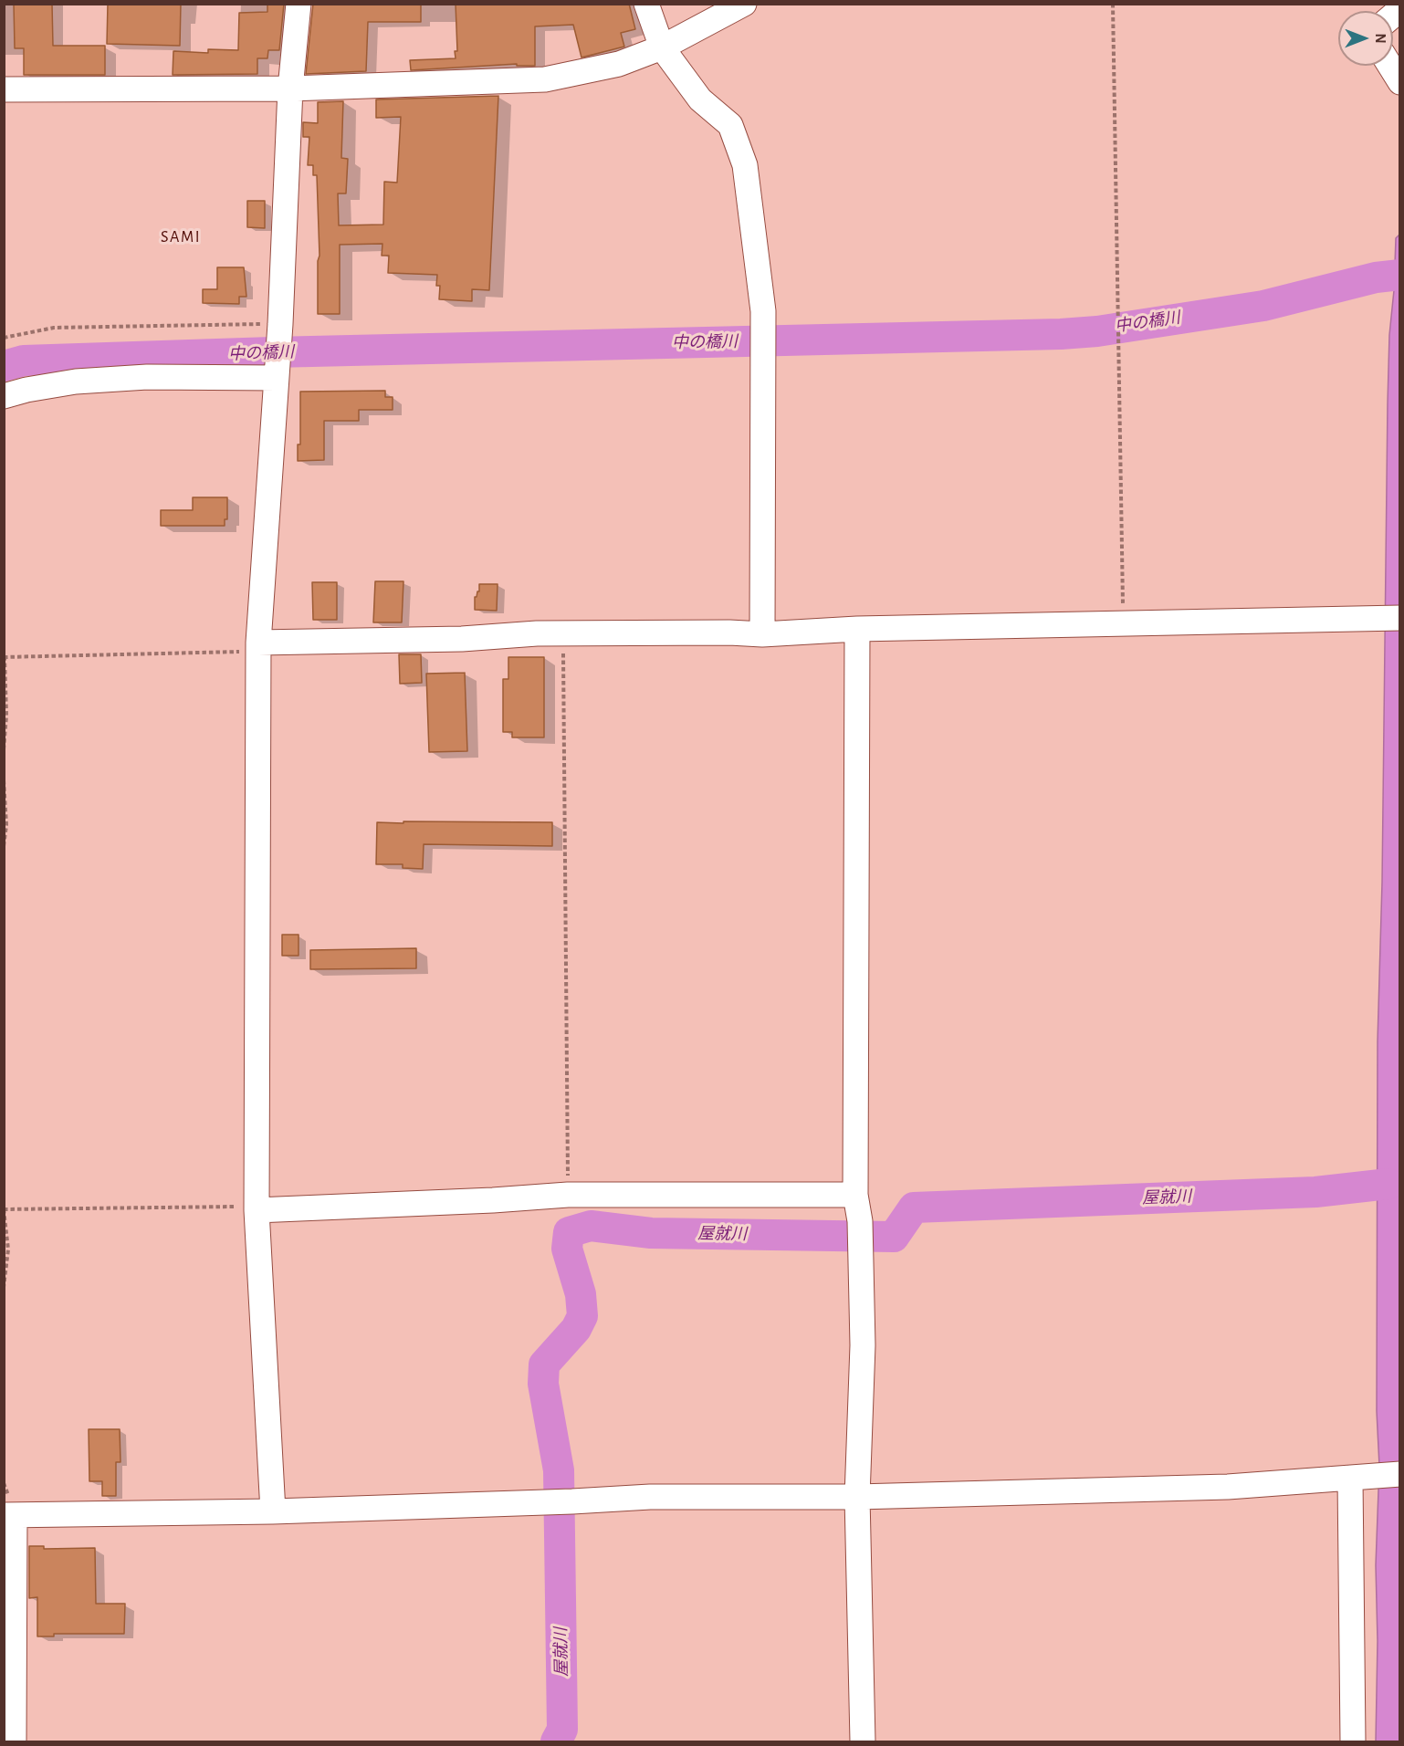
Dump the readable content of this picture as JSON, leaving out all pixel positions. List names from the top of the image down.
{
  "districts": ["SAMI"],
  "water": ["中の橋川", "屋就川"],
  "north": "right"
}
